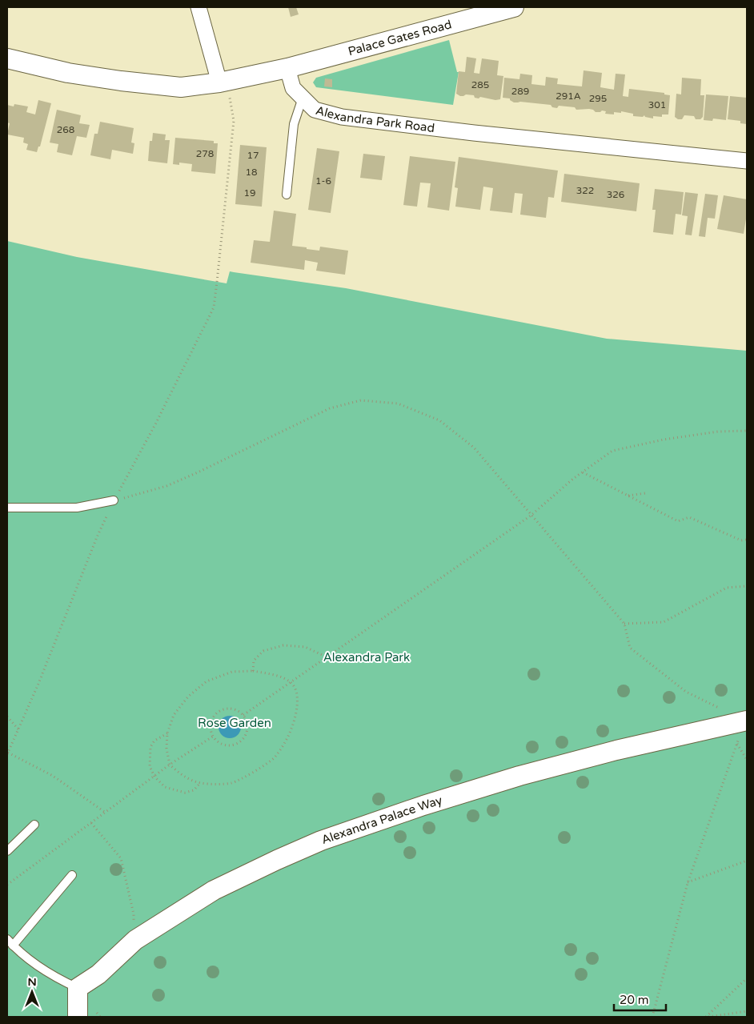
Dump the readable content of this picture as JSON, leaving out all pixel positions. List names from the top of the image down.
{
  "streets": {
    "street": ["Palace Gates Road", "Alexandra Park Road", "Alexandra Palace Way"]
  },
  "crossings": [
    ["Palace Gates Road", "Alexandra Park Road"]
  ],
  "parks": ["Alexandra Park", "Rose Garden"],
  "house_numbers": [
    "285",
    "289",
    "291A",
    "295",
    "301",
    "268",
    "278",
    "17",
    "18",
    "1-6",
    "322",
    "19",
    "326"
  ],
  "scale_bar": "20 m",
  "north": "top"
}
